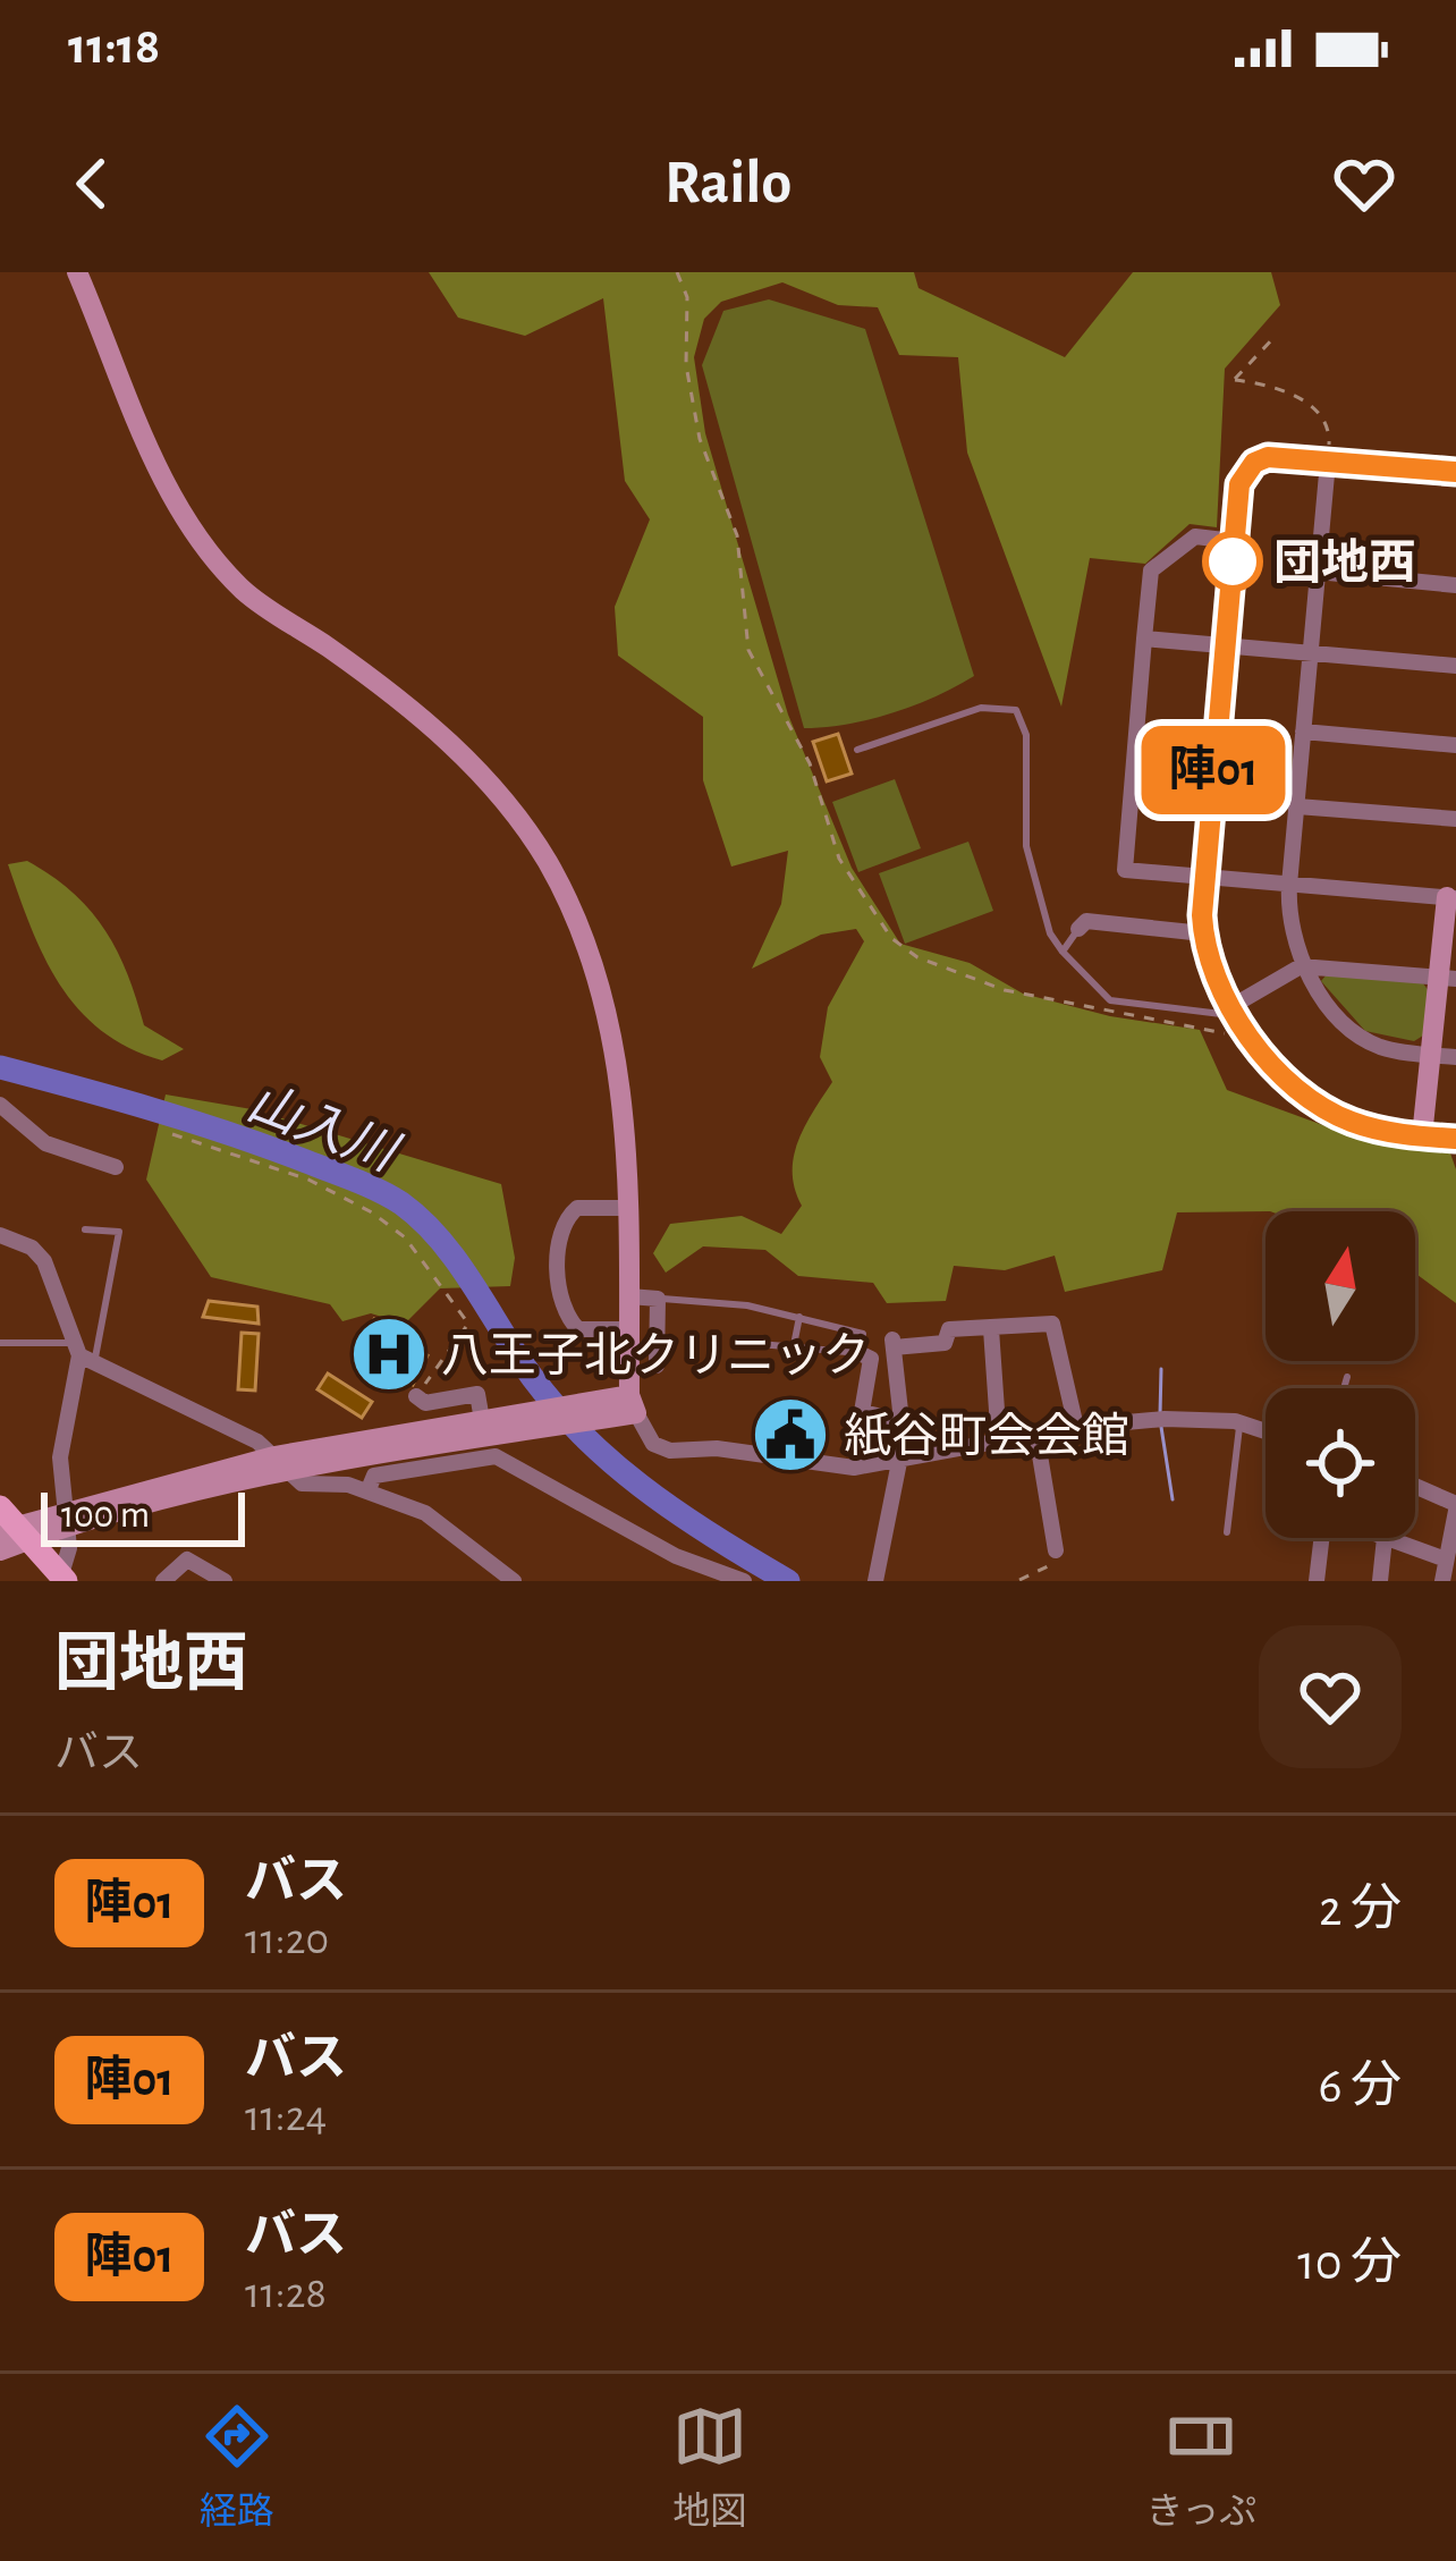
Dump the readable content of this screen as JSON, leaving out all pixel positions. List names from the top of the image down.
{
  "water": ["山入川"],
  "places": {
    "other": ["団地西"],
    "hospital": ["八王子北クリニック"],
    "public building": ["紙谷町会会館"]
  },
  "lines": ["bus line 陣01"],
  "scale_bar": "100 m",
  "north": "top",
  "page": {
    "status": "11:18",
    "header": "Railo",
    "on_map": "陣01",
    "scale": "100 m",
    "heading": ["団地西", "バス"],
    "list": [
      {
        "mark": "陣01",
        "name": "バス",
        "note": "11:20",
        "value": "2 分"
      },
      {
        "mark": "陣01",
        "name": "バス",
        "note": "11:24",
        "value": "6 分"
      },
      {
        "mark": "陣01",
        "name": "バス",
        "note": "11:28",
        "value": "10 分"
      }
    ],
    "tabs": ["経路", "地図", "きっぷ"]
  }
}
